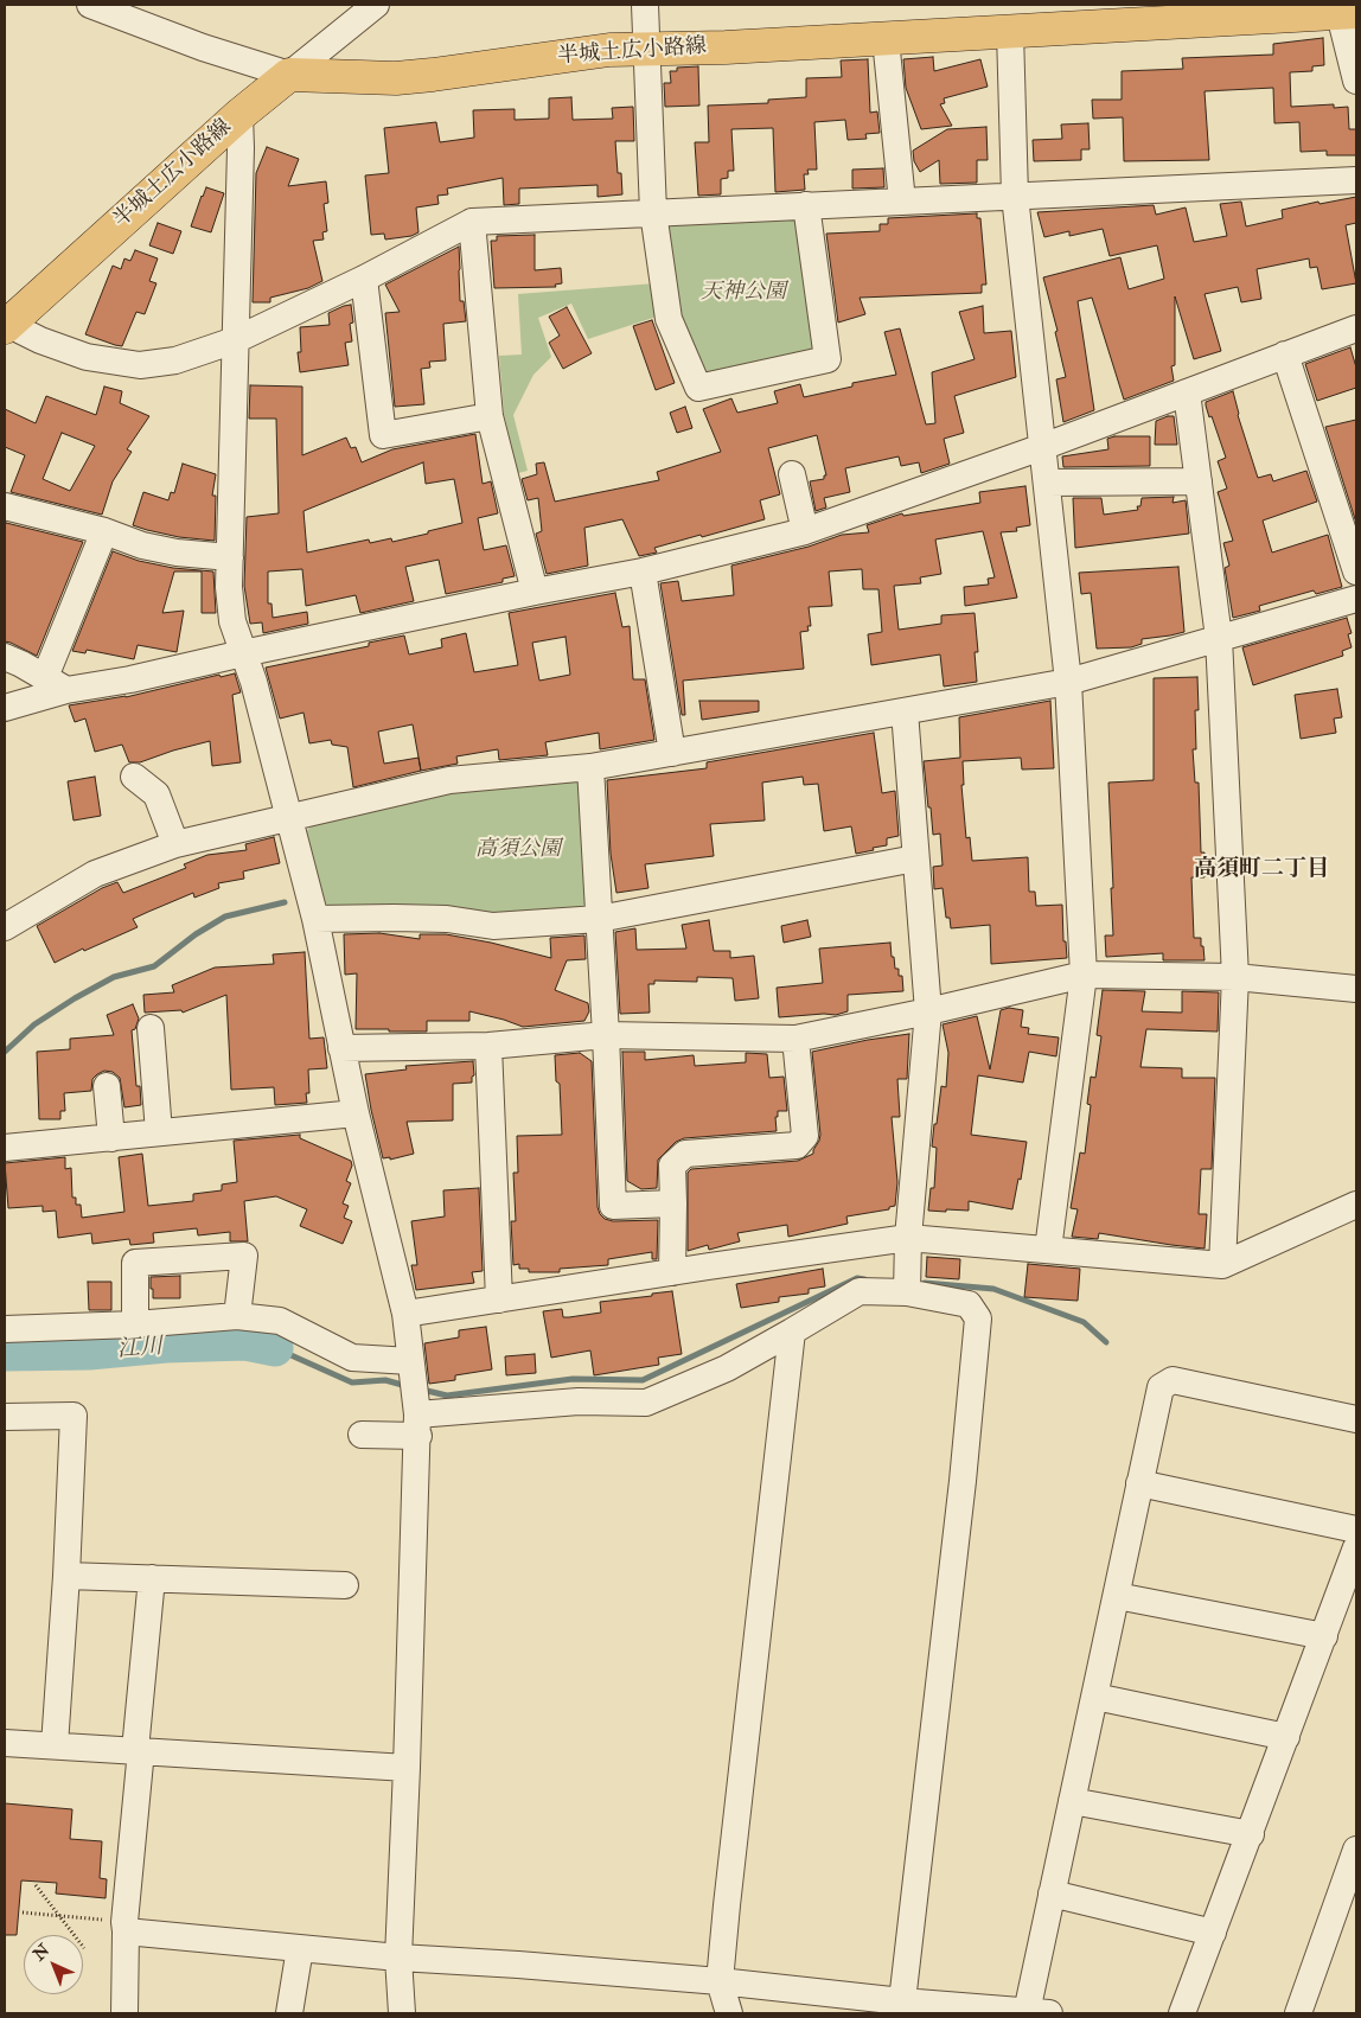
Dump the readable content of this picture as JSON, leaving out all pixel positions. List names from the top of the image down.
{
  "streets": {
    "main road": ["半城土広小路線"]
  },
  "districts": ["高須町二丁目"],
  "water": ["江川"],
  "parks": ["天神公園", "高須公園"],
  "north": "top left"
}
